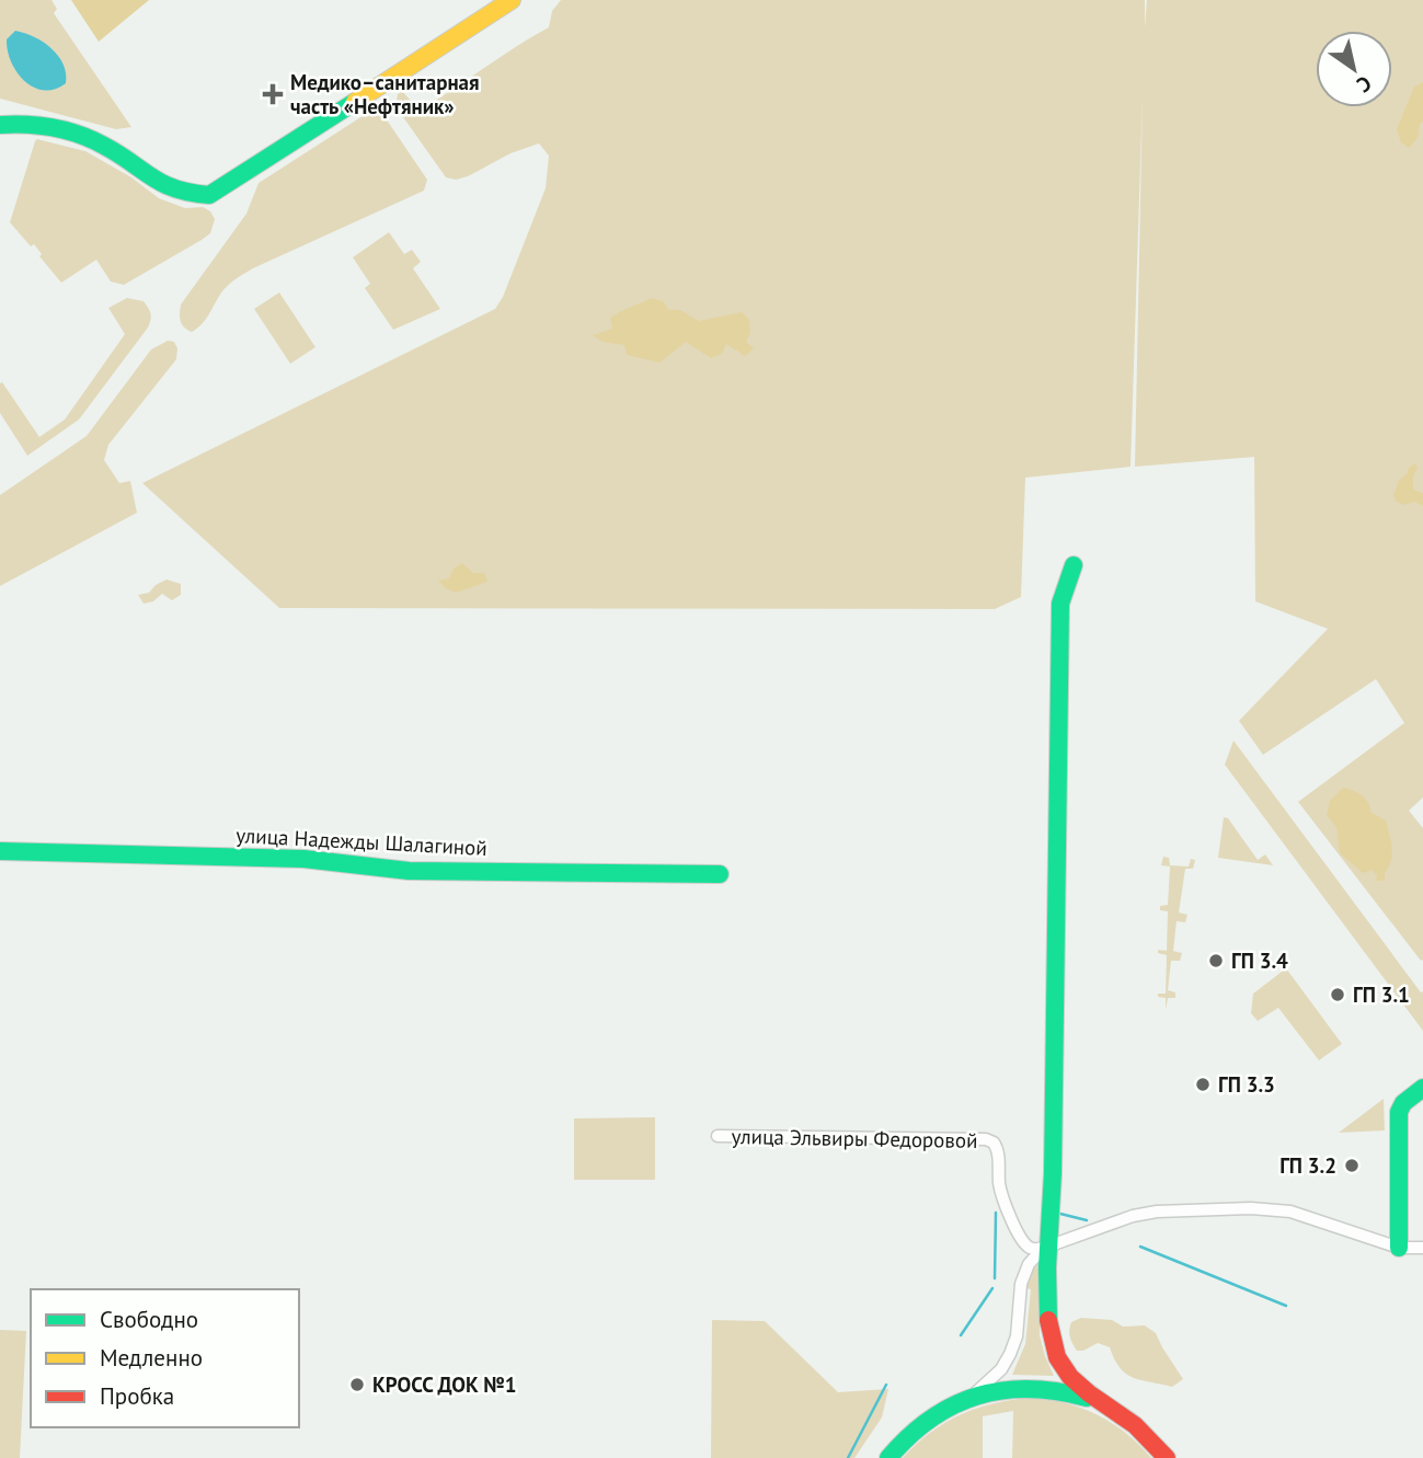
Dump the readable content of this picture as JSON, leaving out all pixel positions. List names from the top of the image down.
{
  "streets": {
    "street": ["улица Надежды Шалагиной", "улица Эльвиры Федоровой"]
  },
  "places": {
    "health": ["Медико–санитарная часть «Нефтяник»"],
    "other": [
      "ГП 3.4",
      "ГП 3.1",
      "ГП 3.3",
      "ГП 3.2",
      "КРОСС ДОК №1"
    ]
  },
  "legend": ["Свободно", "Медленно", "Пробка"],
  "north": "bottom right"
}
